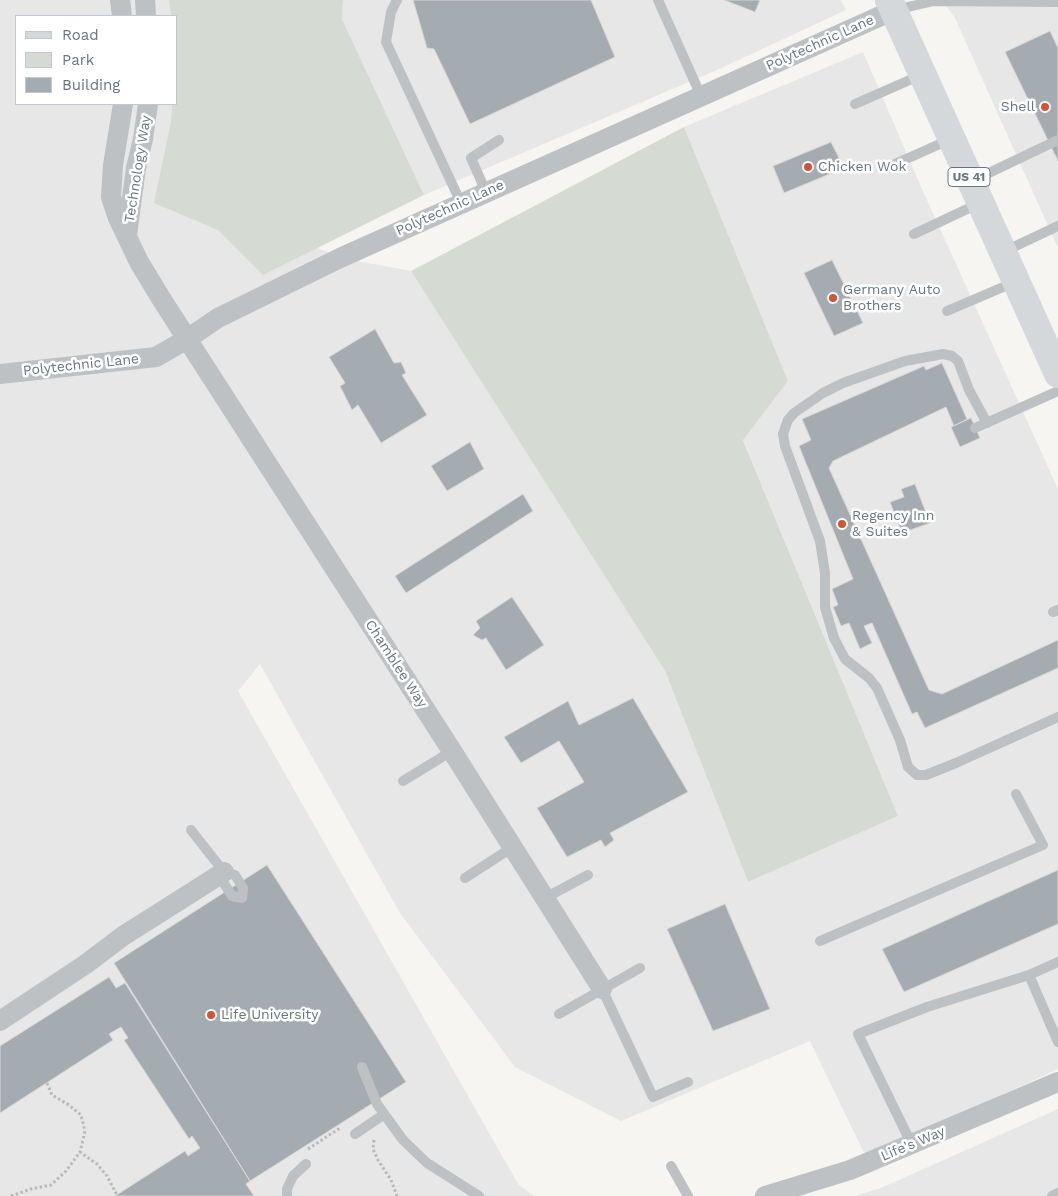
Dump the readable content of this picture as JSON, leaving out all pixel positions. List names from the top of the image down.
{
  "streets": {
    "main road": ["US 41"],
    "street": [
      "Polytechnic Lane",
      "Technology Way",
      "Chamblee Way",
      "Life's Way"
    ]
  },
  "crossings": [
    ["Polytechnic Lane", "Technology Way"],
    ["Polytechnic Lane", "US 41"],
    ["Polytechnic Lane", "Chamblee Way"],
    ["Technology Way", "Chamblee Way"]
  ],
  "places": [
    "Shell",
    "Chicken Wok",
    "Germany Auto Brothers",
    "Regency Inn & Suites",
    "Life University"
  ],
  "legend": ["Road", "Park", "Building"]
}
